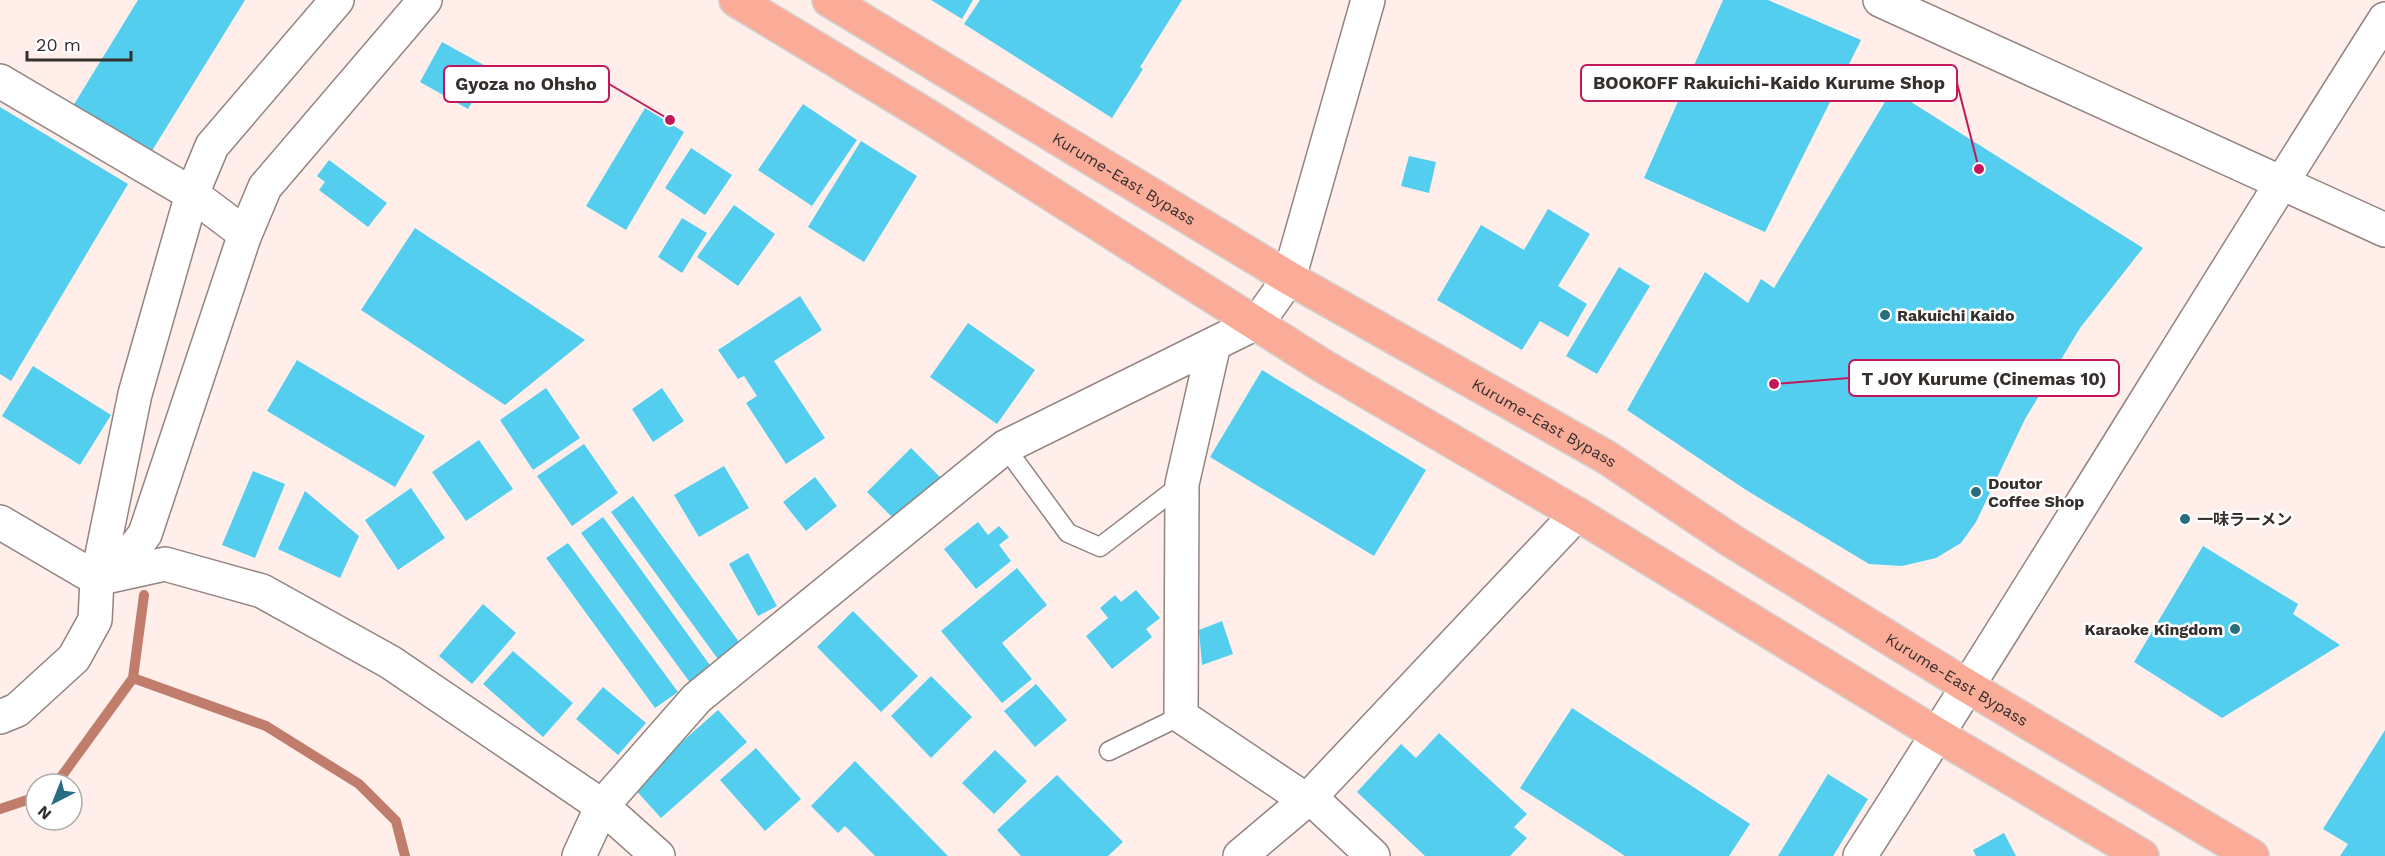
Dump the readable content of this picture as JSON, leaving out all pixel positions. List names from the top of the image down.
{
  "streets": {
    "highway": ["Kurume-East Bypass"]
  },
  "places": [
    "Gyoza no Ohsho",
    "BOOKOFF Rakuichi-Kaido Kurume Shop",
    "Rakuichi Kaido",
    "T JOY Kurume (Cinemas 10)",
    "Doutor Coffee Shop",
    "一味ラーメン",
    "Karaoke Kingdom"
  ],
  "scale_bar": "20 m",
  "north": "bottom left"
}
